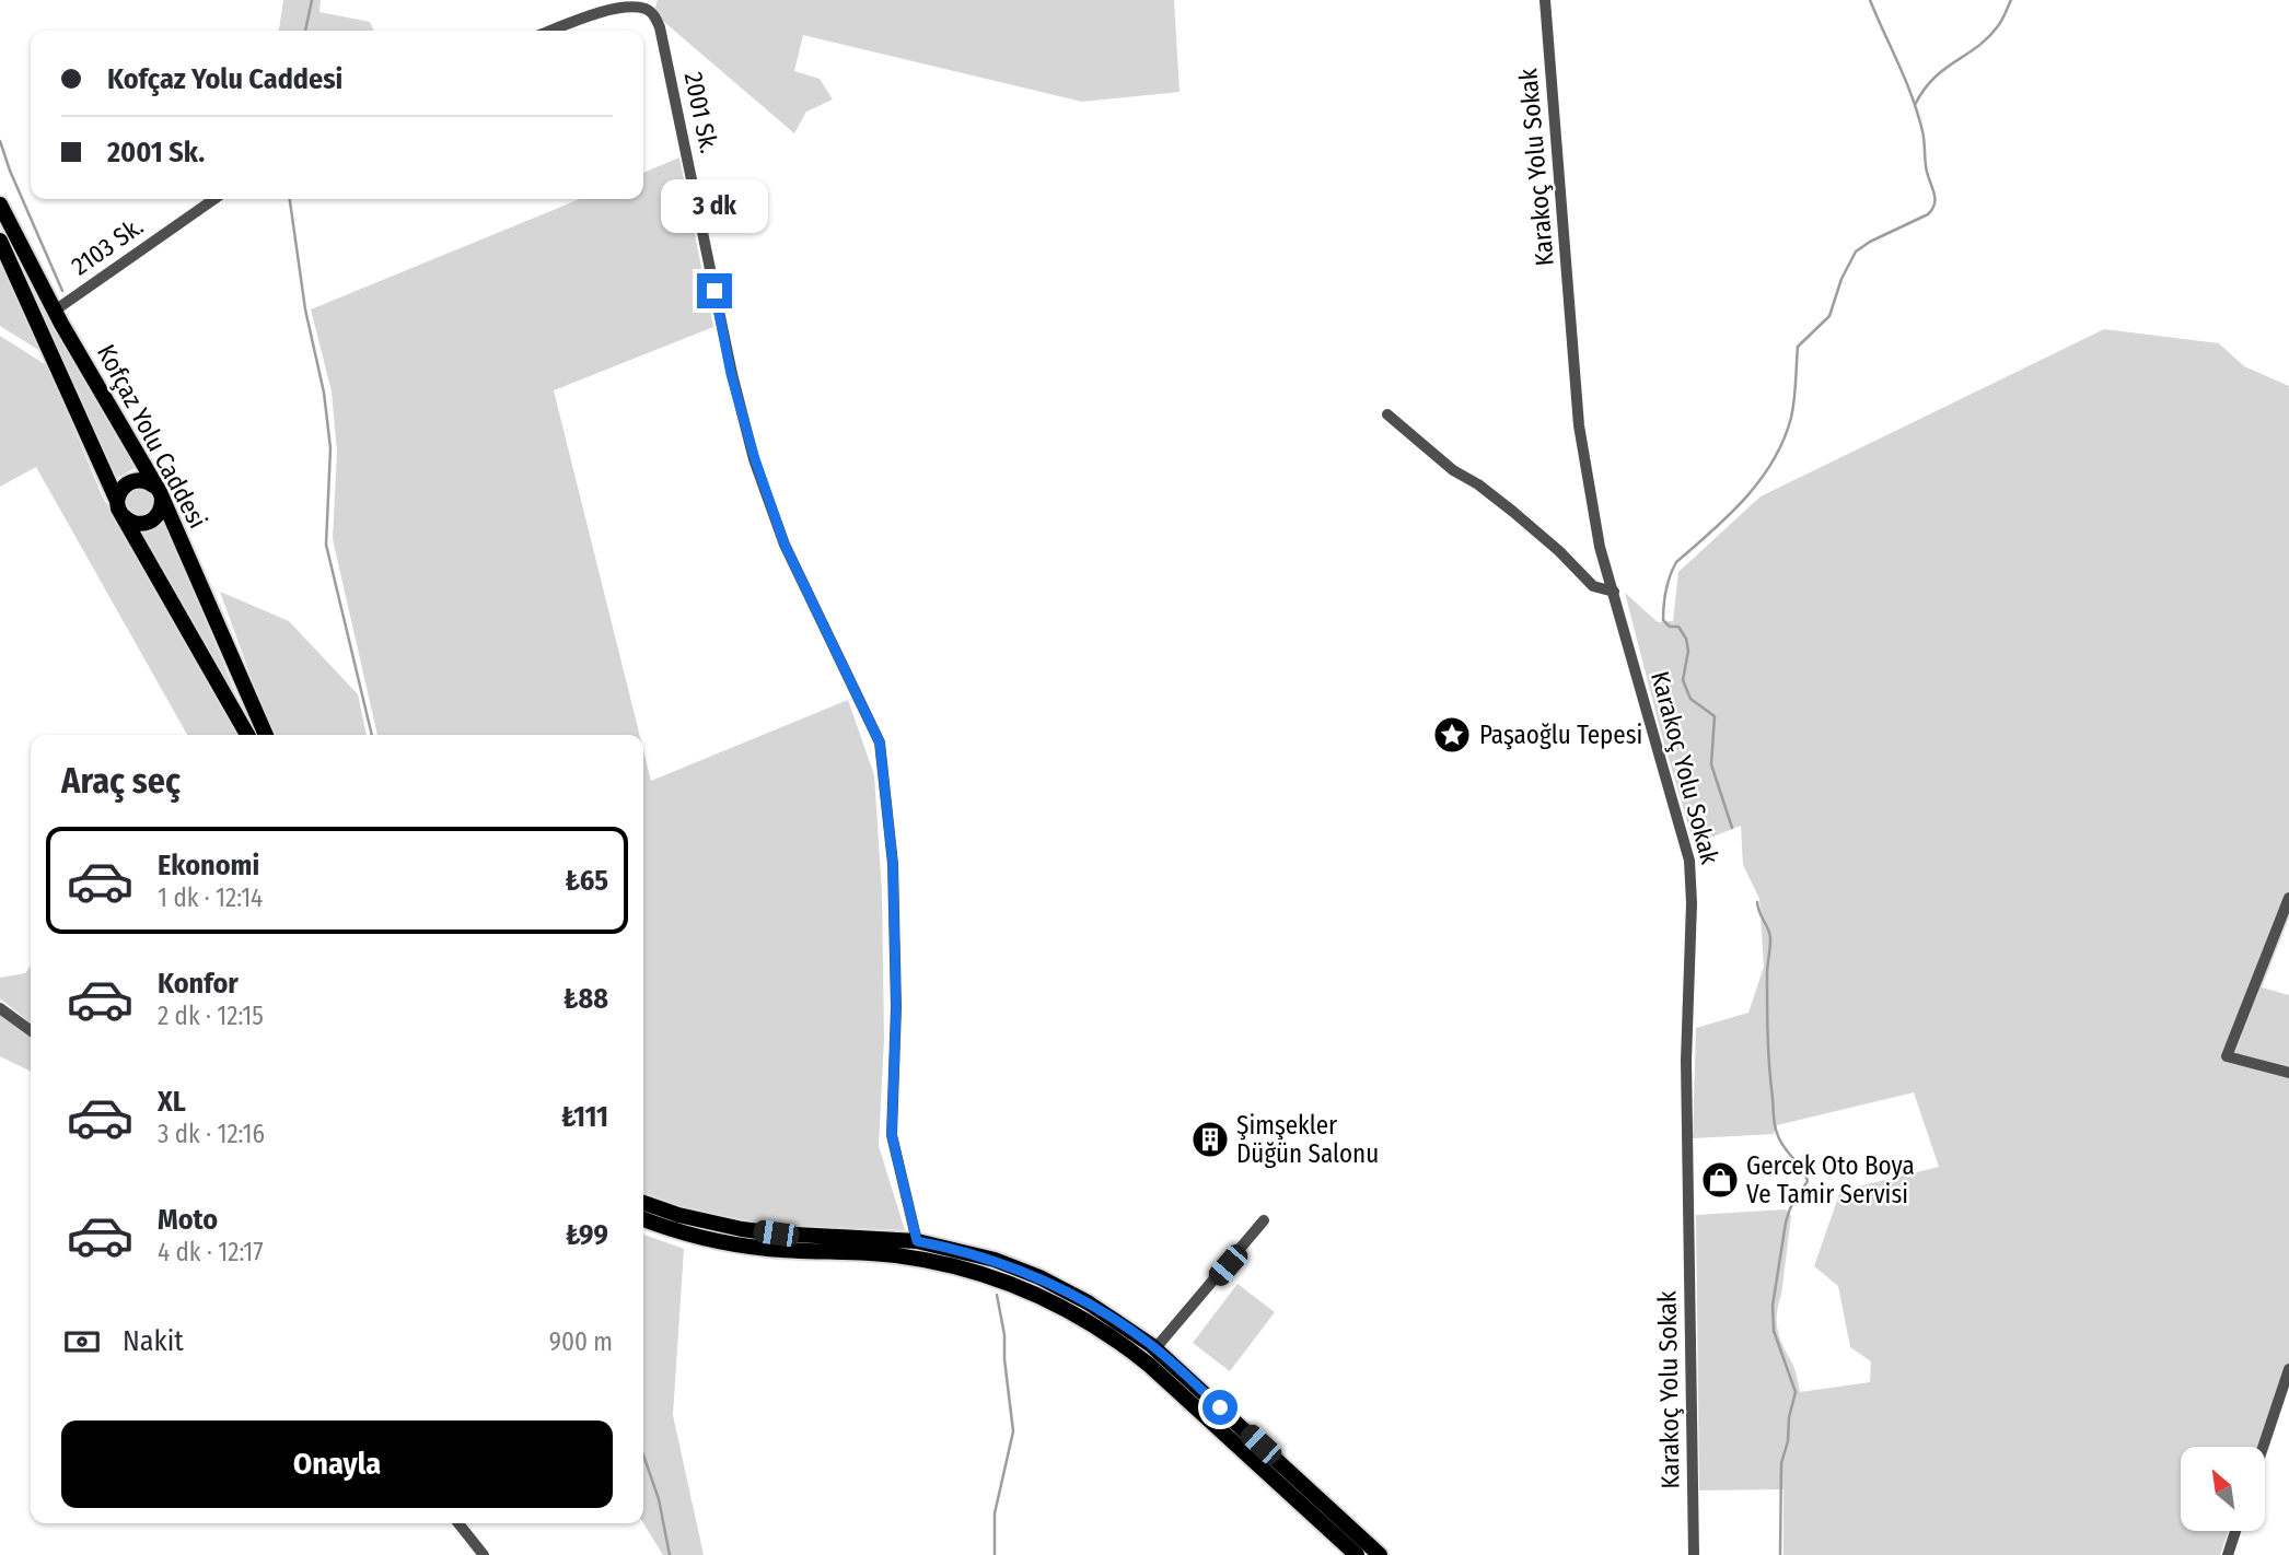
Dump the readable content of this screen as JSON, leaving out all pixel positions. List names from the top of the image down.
{
  "streets": {
    "main road": ["Kofçaz Yolu Caddesi"],
    "street": ["2001 Sk.", "Karakoç Yolu Sokak", "2103 Sk."]
  },
  "crossings": [
    ["2103 Sk.", "Kofçaz Yolu Caddesi"]
  ],
  "places": {
    "place": ["Paşaoğlu Tepesi"],
    "building": ["Şimşekler Düğün Salonu"],
    "shop": ["Gercek Oto Boya Ve Tamir Servisi"]
  },
  "north": "top left",
  "page": {
    "banner": ["Kofçaz Yolu Caddesi", "2001 Sk."],
    "bubble": "3 dk",
    "heading": "Araç seç",
    "list": [
      {
        "name": "Ekonomi",
        "note": "1 dk · 12:14",
        "value": "₺65"
      },
      {
        "name": "Konfor",
        "note": "2 dk · 12:15",
        "value": "₺88"
      },
      {
        "name": "XL",
        "note": "3 dk · 12:16",
        "value": "₺111"
      },
      {
        "name": "Moto",
        "note": "4 dk · 12:17",
        "value": "₺99"
      }
    ],
    "pay": ["Nakit", "900 m"],
    "buttons": "Onayla"
  }
}
